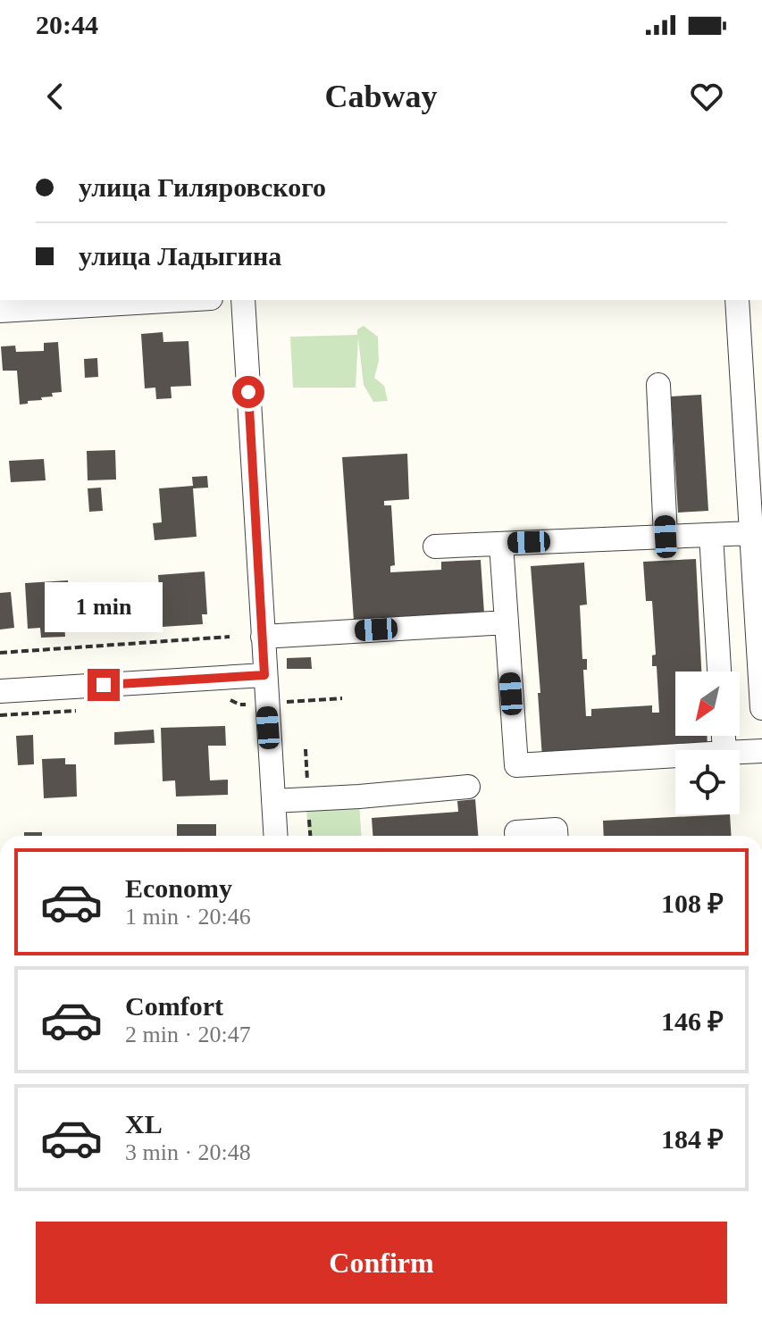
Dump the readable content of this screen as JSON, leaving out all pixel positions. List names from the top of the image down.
{
  "north": "bottom left",
  "page": {
    "status": "20:44",
    "header": "Cabway",
    "banner": ["улица Гиляровского", "улица Ладыгина"],
    "bubble": "1 min",
    "list": [
      {
        "name": "Economy",
        "note": "1 min · 20:46",
        "value": "108 ₽"
      },
      {
        "name": "Comfort",
        "note": "2 min · 20:47",
        "value": "146 ₽"
      },
      {
        "name": "XL",
        "note": "3 min · 20:48",
        "value": "184 ₽"
      }
    ],
    "buttons": "Confirm"
  }
}
